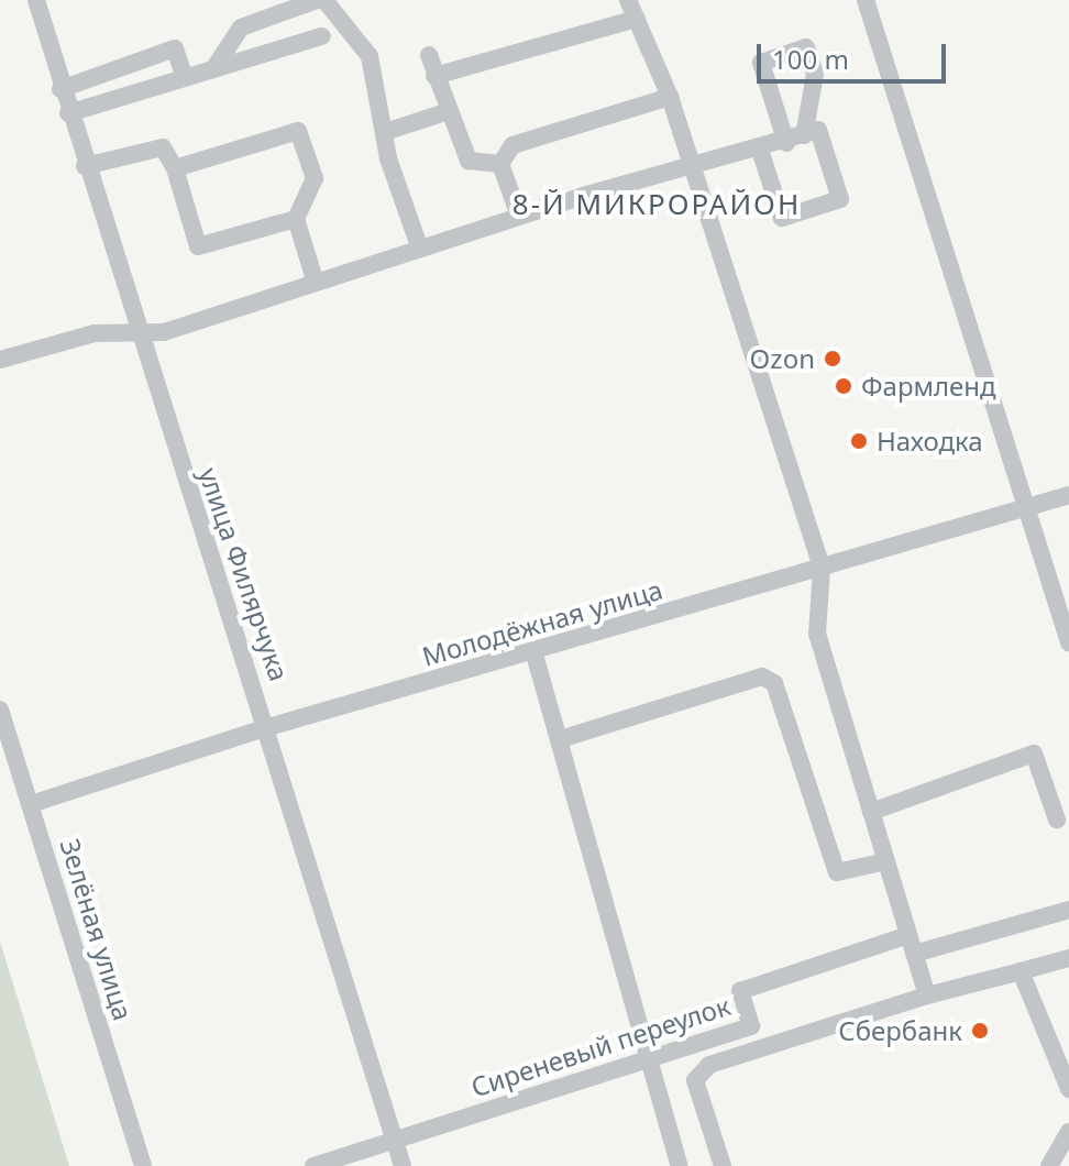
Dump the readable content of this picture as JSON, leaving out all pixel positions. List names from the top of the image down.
{
  "streets": {
    "street": [
      "улица Филярчука",
      "Молодёжная улица",
      "Зелёная улица",
      "Сиреневый переулок"
    ]
  },
  "crossings": [
    ["улица Филярчука", "Молодёжная улица"],
    ["улица Филярчука", "Сиреневый переулок"],
    ["Молодёжная улица", "Зелёная улица"]
  ],
  "districts": ["8-Й МИКРОРАЙОН"],
  "places": [
    "Ozon",
    "Фармленд",
    "Находка",
    "Сбербанк"
  ],
  "scale_bar": "100 m"
}
